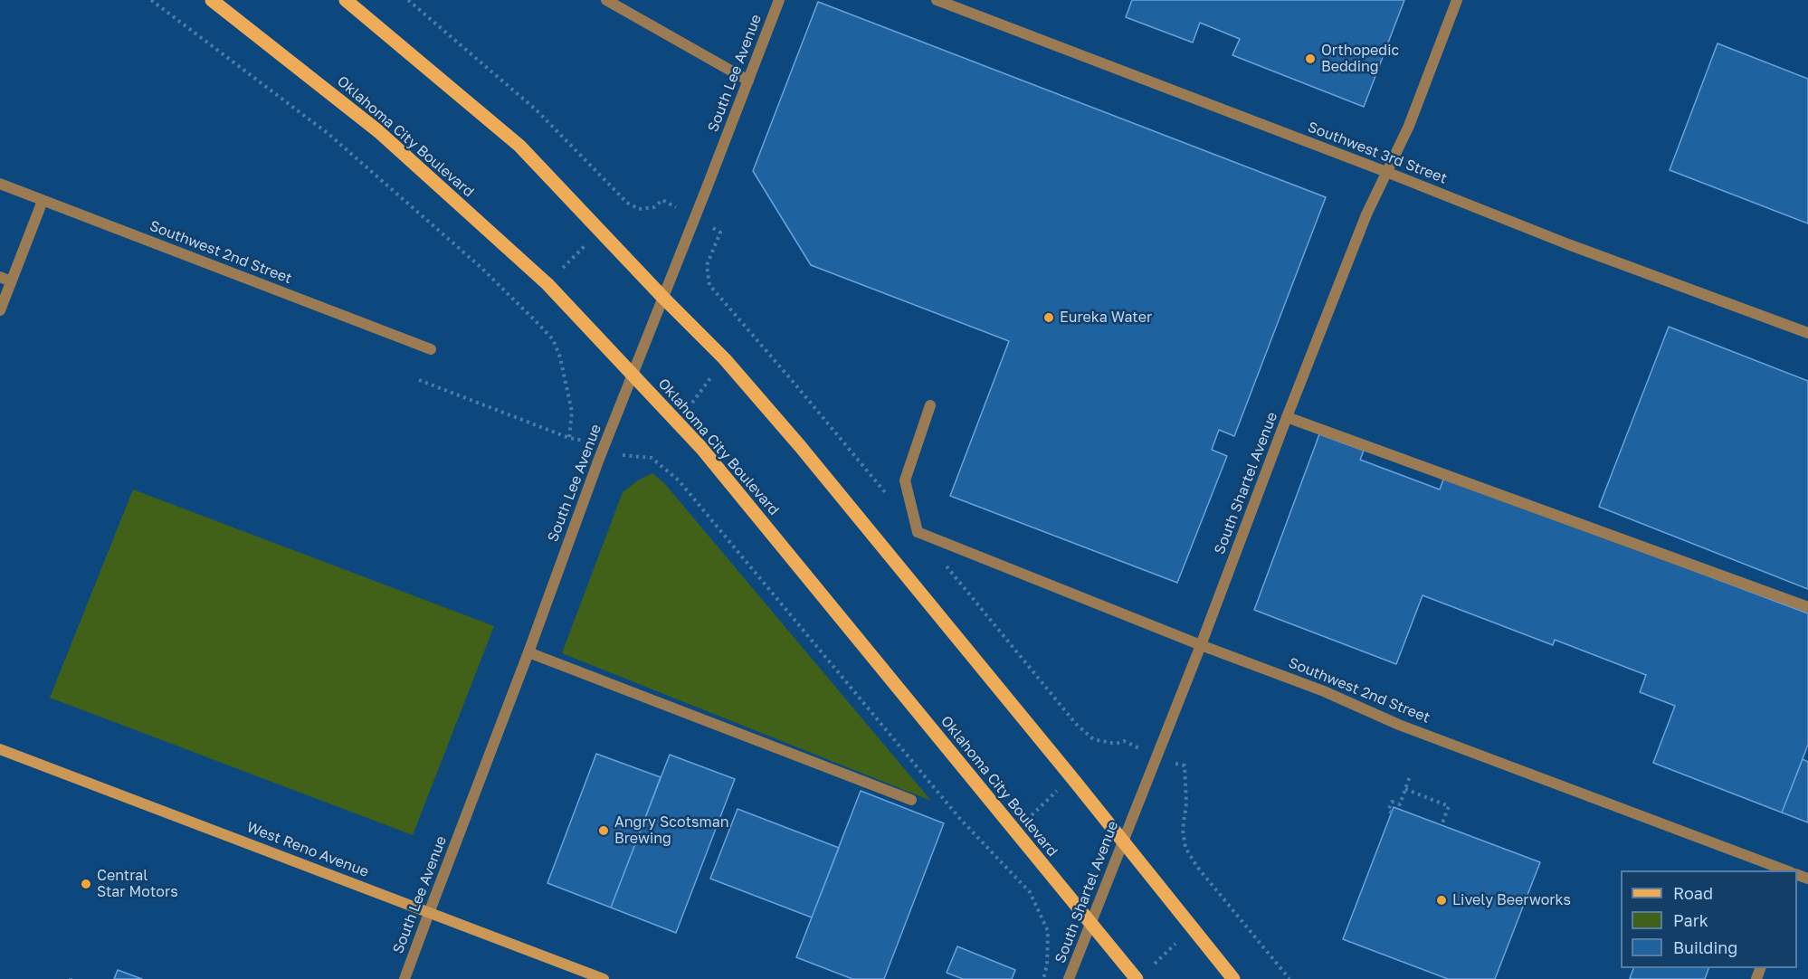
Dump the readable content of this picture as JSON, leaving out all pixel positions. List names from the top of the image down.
{
  "streets": {
    "main road": ["Oklahoma City Boulevard", "West Reno Avenue"],
    "street": [
      "South Lee Avenue",
      "Southwest 3rd Street",
      "Southwest 2nd Street",
      "South Shartel Avenue"
    ]
  },
  "crossings": [
    ["South Lee Avenue", "Oklahoma City Boulevard"],
    ["South Lee Avenue", "West Reno Avenue"],
    ["Oklahoma City Boulevard", "South Shartel Avenue"],
    ["Southwest 3rd Street", "South Shartel Avenue"],
    ["Southwest 2nd Street", "South Shartel Avenue"]
  ],
  "places": [
    "Orthopedic Bedding",
    "Eureka Water",
    "Angry Scotsman Brewing",
    "Central Star Motors",
    "Lively Beerworks"
  ],
  "legend": ["Road", "Park", "Building"]
}
